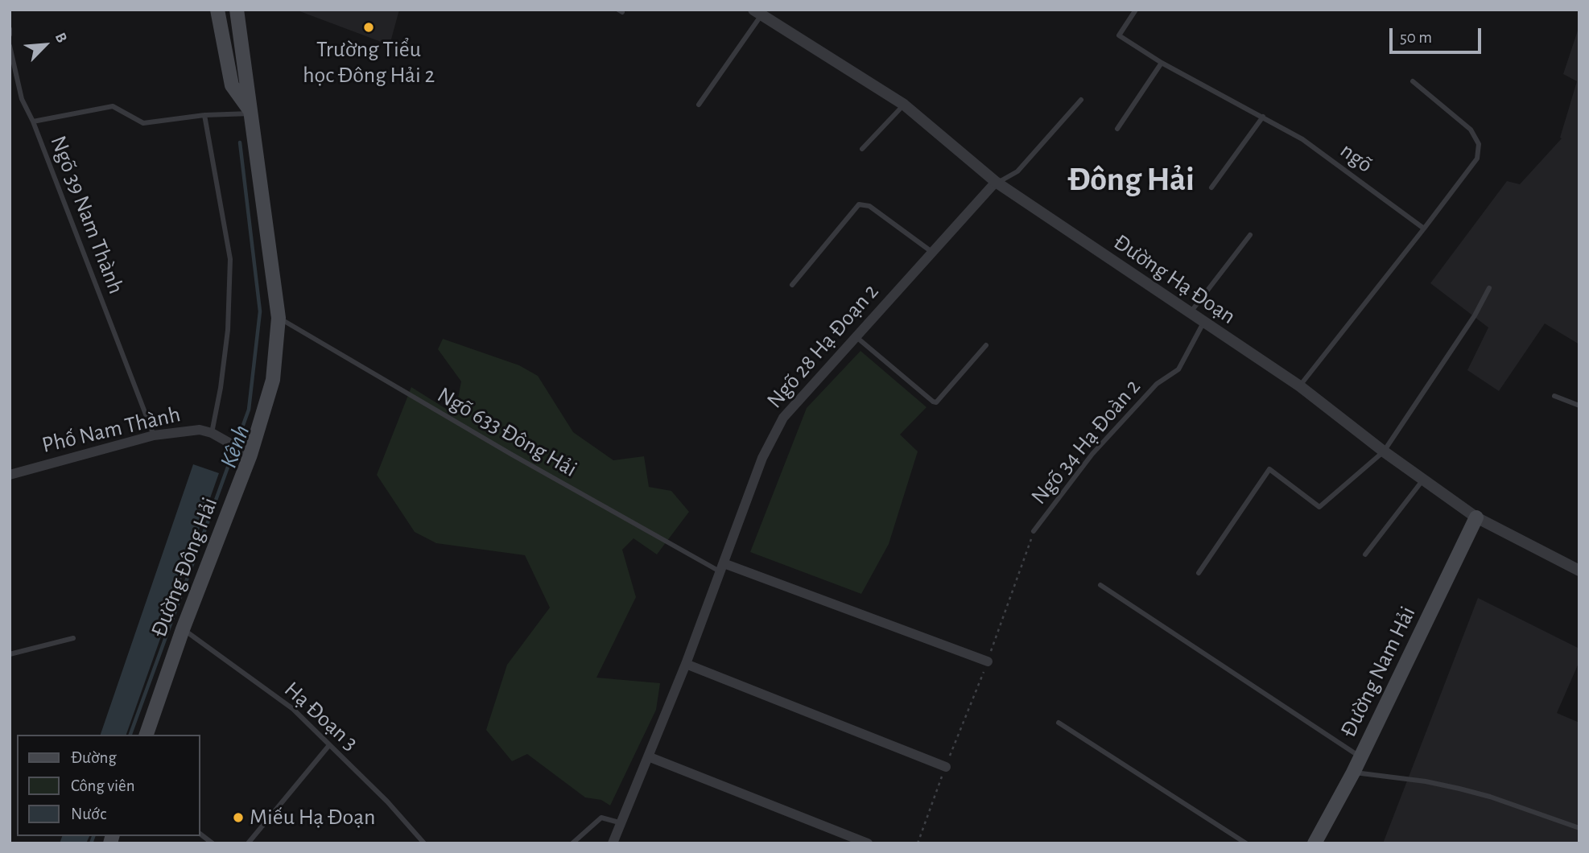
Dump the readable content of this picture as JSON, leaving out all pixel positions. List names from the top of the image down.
{
  "streets": {
    "main road": ["Đường Đông Hải", "Đường Nam Hải"],
    "street": ["Đường Hạ Đoạn", "Ngõ 28 Hạ Đoạn 2", "Phố Nam Thành"],
    "lane": [
      "ngõ",
      "Ngõ 39 Nam Thành",
      "Ngõ 633 Đông Hải",
      "Ngõ 34 Hạ Đoàn 2",
      "Hạ Đoạn 3"
    ]
  },
  "crossings": [
    ["Ngõ 39 Nam Thành", "Phố Nam Thành"],
    ["Ngõ 39 Nam Thành", "Đường Đông Hải"],
    ["Đường Hạ Đoạn", "Ngõ 28 Hạ Đoạn 2"],
    ["Đường Hạ Đoạn", "Ngõ 34 Hạ Đoàn 2"],
    ["Đường Hạ Đoạn", "Đường Nam Hải"],
    ["Ngõ 28 Hạ Đoạn 2", "Ngõ 633 Đông Hải"],
    ["Phố Nam Thành", "Đường Đông Hải"],
    ["Ngõ 633 Đông Hải", "Đường Đông Hải"],
    ["Đường Đông Hải", "Hạ Đoạn 3"]
  ],
  "districts": ["Đông Hải"],
  "water": ["Kênh"],
  "places": ["Trường Tiểu học Đông Hải 2", "Miếu Hạ Đoạn"],
  "legend": ["Đường", "Công viên", "Nước"],
  "scale_bar": "50 m",
  "north": "top right"
}
